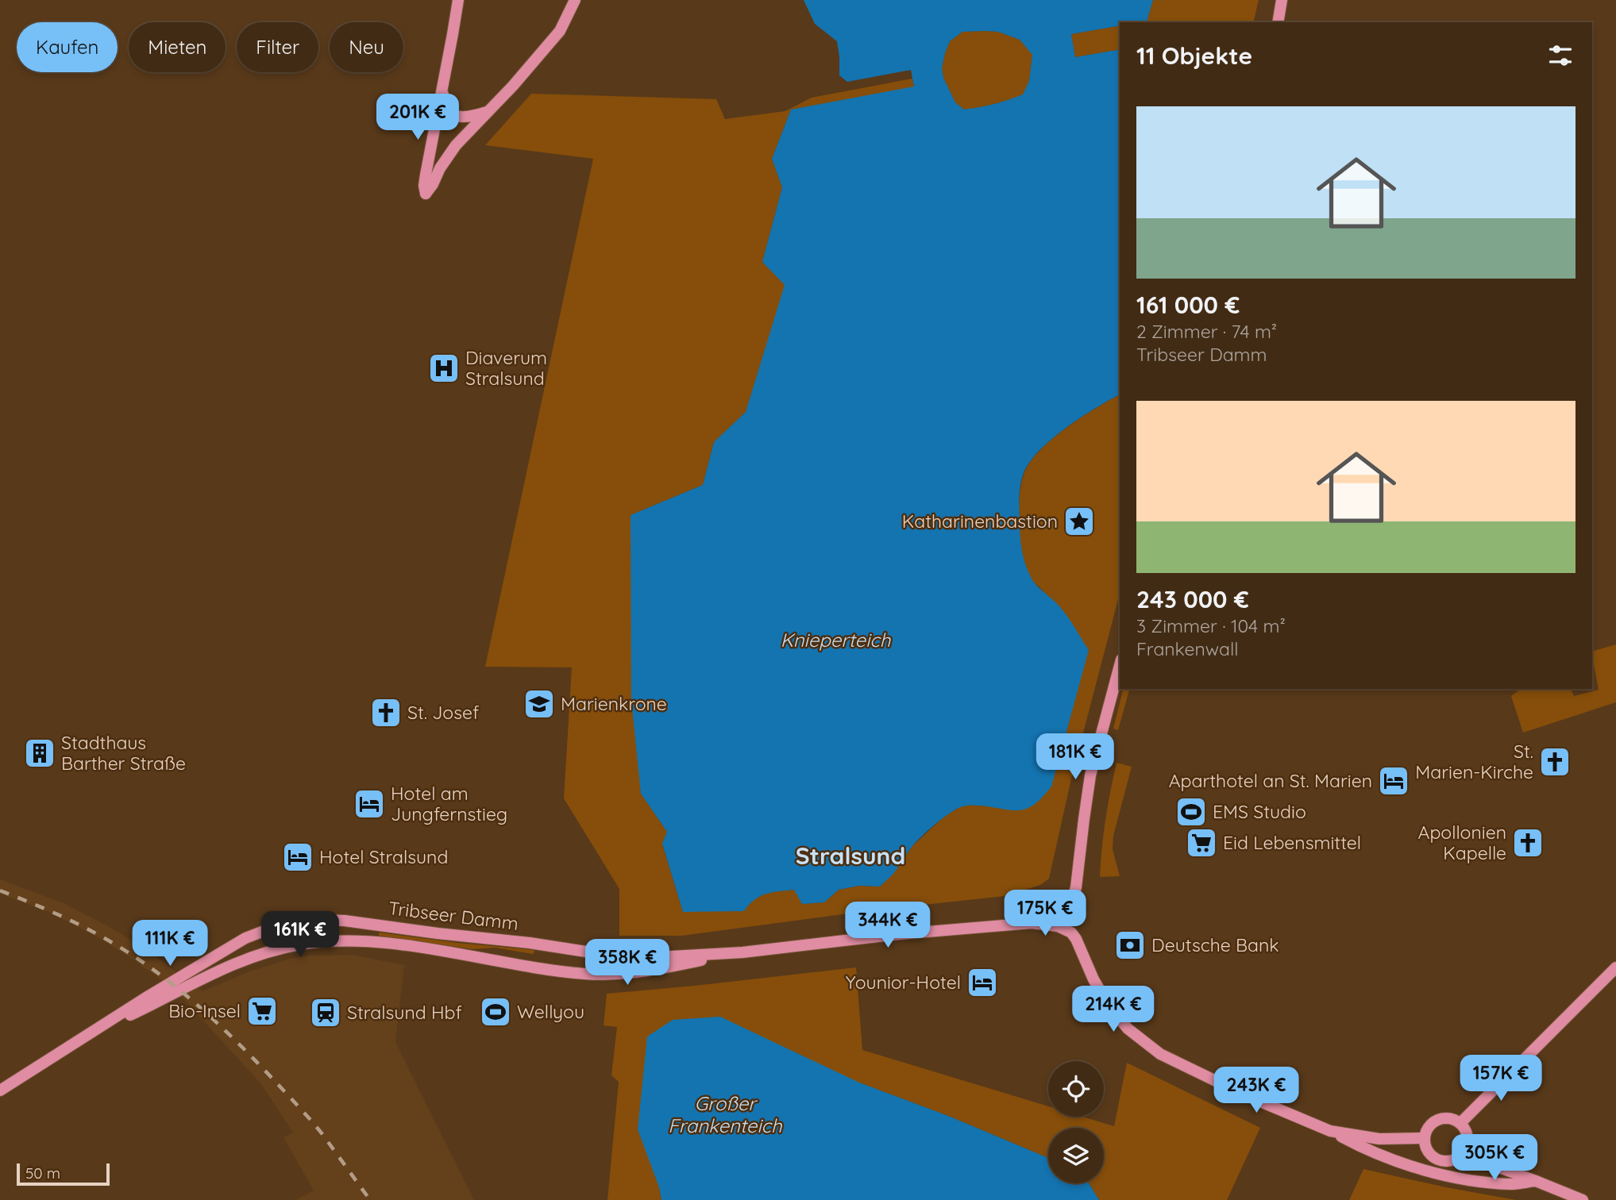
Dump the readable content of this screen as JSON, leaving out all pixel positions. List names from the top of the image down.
{
  "streets": {
    "main road": ["Tribseer Damm"]
  },
  "districts": ["Stralsund"],
  "water": ["Knieperteich", "Großer Frankenteich"],
  "places": {
    "hospital": ["Diaverum Stralsund"],
    "place": ["Katharinenbastion"],
    "school or university": ["Marienkrone"],
    "church": ["St. Josef", "St. Marien-Kirche", "Apollonien Kapelle"],
    "building": ["Stadthaus Barther Straße"],
    "hotel": [
      "Aparthotel an St. Marien",
      "Hotel am Jungfernstieg",
      "Hotel Stralsund",
      "Younior-Hotel"
    ],
    "sports": ["EMS Studio", "Wellyou"],
    "supermarket": ["Eid Lebensmittel", "Bio-Insel"],
    "bank": ["Deutsche Bank"],
    "station": ["Stralsund Hbf"]
  },
  "scale_bar": "50 m",
  "page": {
    "chip": [
      "Kaufen",
      "Mieten",
      "Filter",
      "Neu"
    ],
    "heading": "11 Objekte",
    "list": [
      {
        "name": "161 000 €",
        "note": "2 Zimmer · 74 m² · Tribseer Damm"
      },
      {
        "name": "243 000 €",
        "note": "3 Zimmer · 104 m² · Frankenwall"
      }
    ],
    "price": [
      "201K €",
      "181K €",
      "175K €",
      "344K €",
      "161K €",
      "111K €",
      "358K €",
      "214K €",
      "157K €",
      "243K €",
      "305K €"
    ],
    "scale": "50 m"
  }
}
